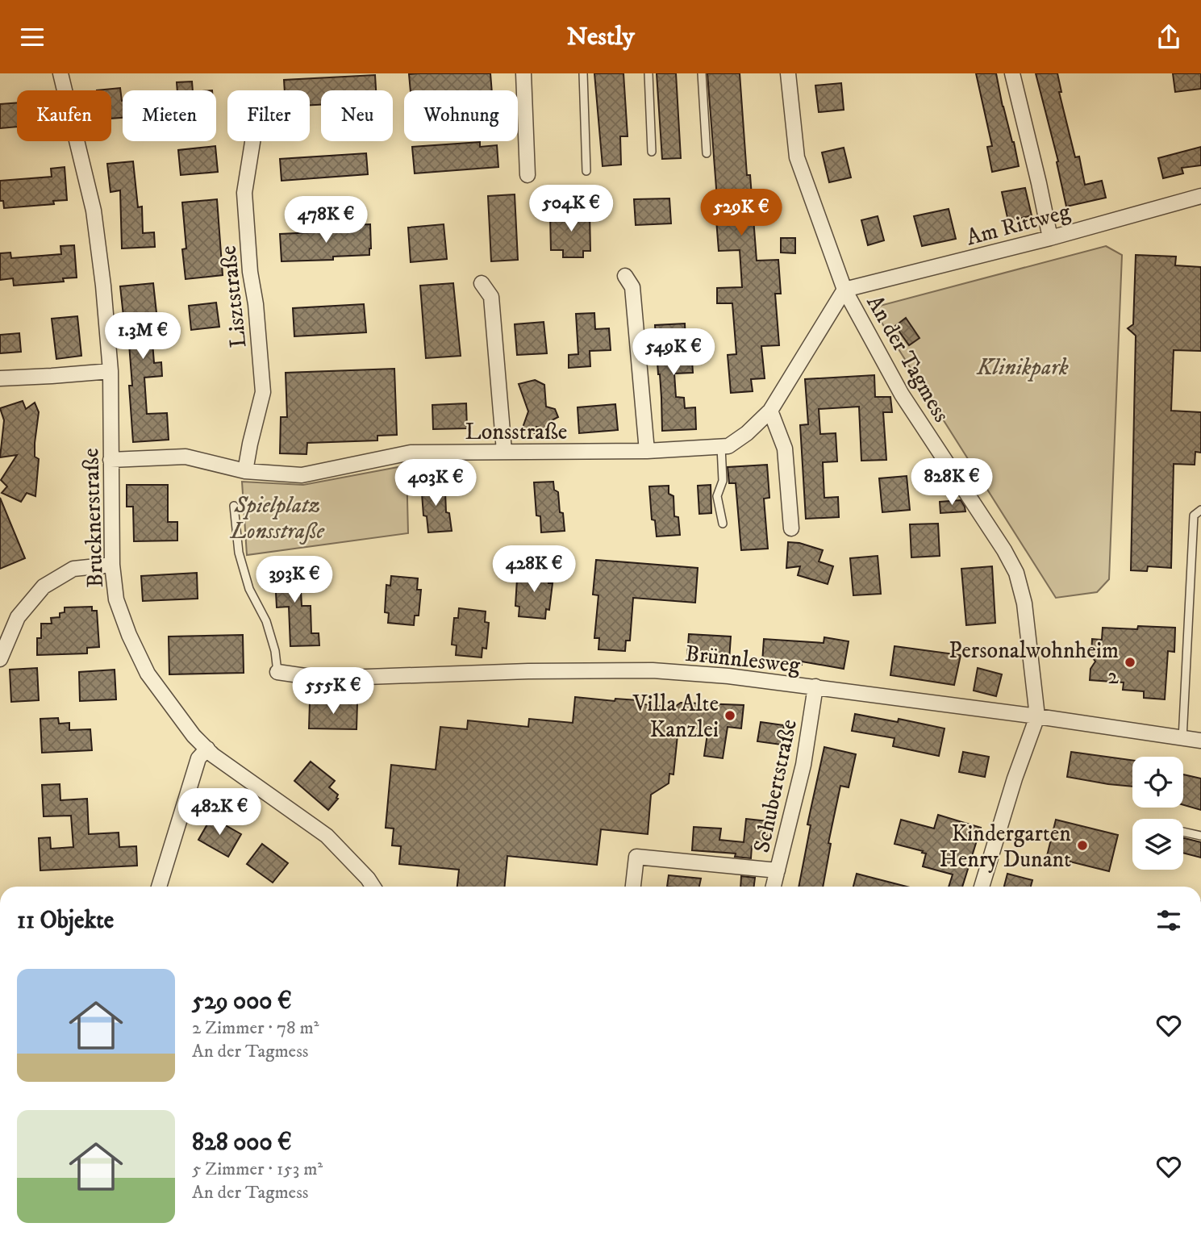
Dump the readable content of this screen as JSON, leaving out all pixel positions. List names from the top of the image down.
{
  "streets": {
    "street": [
      "Am Rittweg",
      "Lisztstraße",
      "An der Tagmess",
      "Lonsstraße",
      "Brucknerstraße",
      "Brünnlesweg",
      "Schubertstraße"
    ]
  },
  "crossings": [
    ["Am Rittweg", "An der Tagmess"],
    ["Am Rittweg", "Lonsstraße"],
    ["Lisztstraße", "Lonsstraße"],
    ["An der Tagmess", "Lonsstraße"],
    ["An der Tagmess", "Brünnlesweg"],
    ["Lonsstraße", "Brucknerstraße"],
    ["Brünnlesweg", "Schubertstraße"]
  ],
  "parks": ["Klinikpark", "Spielplatz Lonsstraße"],
  "places": ["Personalwohnheim 2", "Villa Alte Kanzlei", "Kindergarten Henry Dunant"],
  "page": {
    "header": "Nestly",
    "chip": [
      "Kaufen",
      "Mieten",
      "Filter",
      "Neu",
      "Wohnung"
    ],
    "price": [
      "504K €",
      "529K €",
      "478K €",
      "1.3M €",
      "549K €",
      "828K €",
      "403K €",
      "428K €",
      "393K €",
      "555K €",
      "482K €"
    ],
    "heading": "11 Objekte",
    "list": [
      {
        "name": "529 000 €",
        "note": "2 Zimmer · 78 m² · An der Tagmess"
      },
      {
        "name": "828 000 €",
        "note": "5 Zimmer · 153 m² · An der Tagmess"
      }
    ]
  }
}
